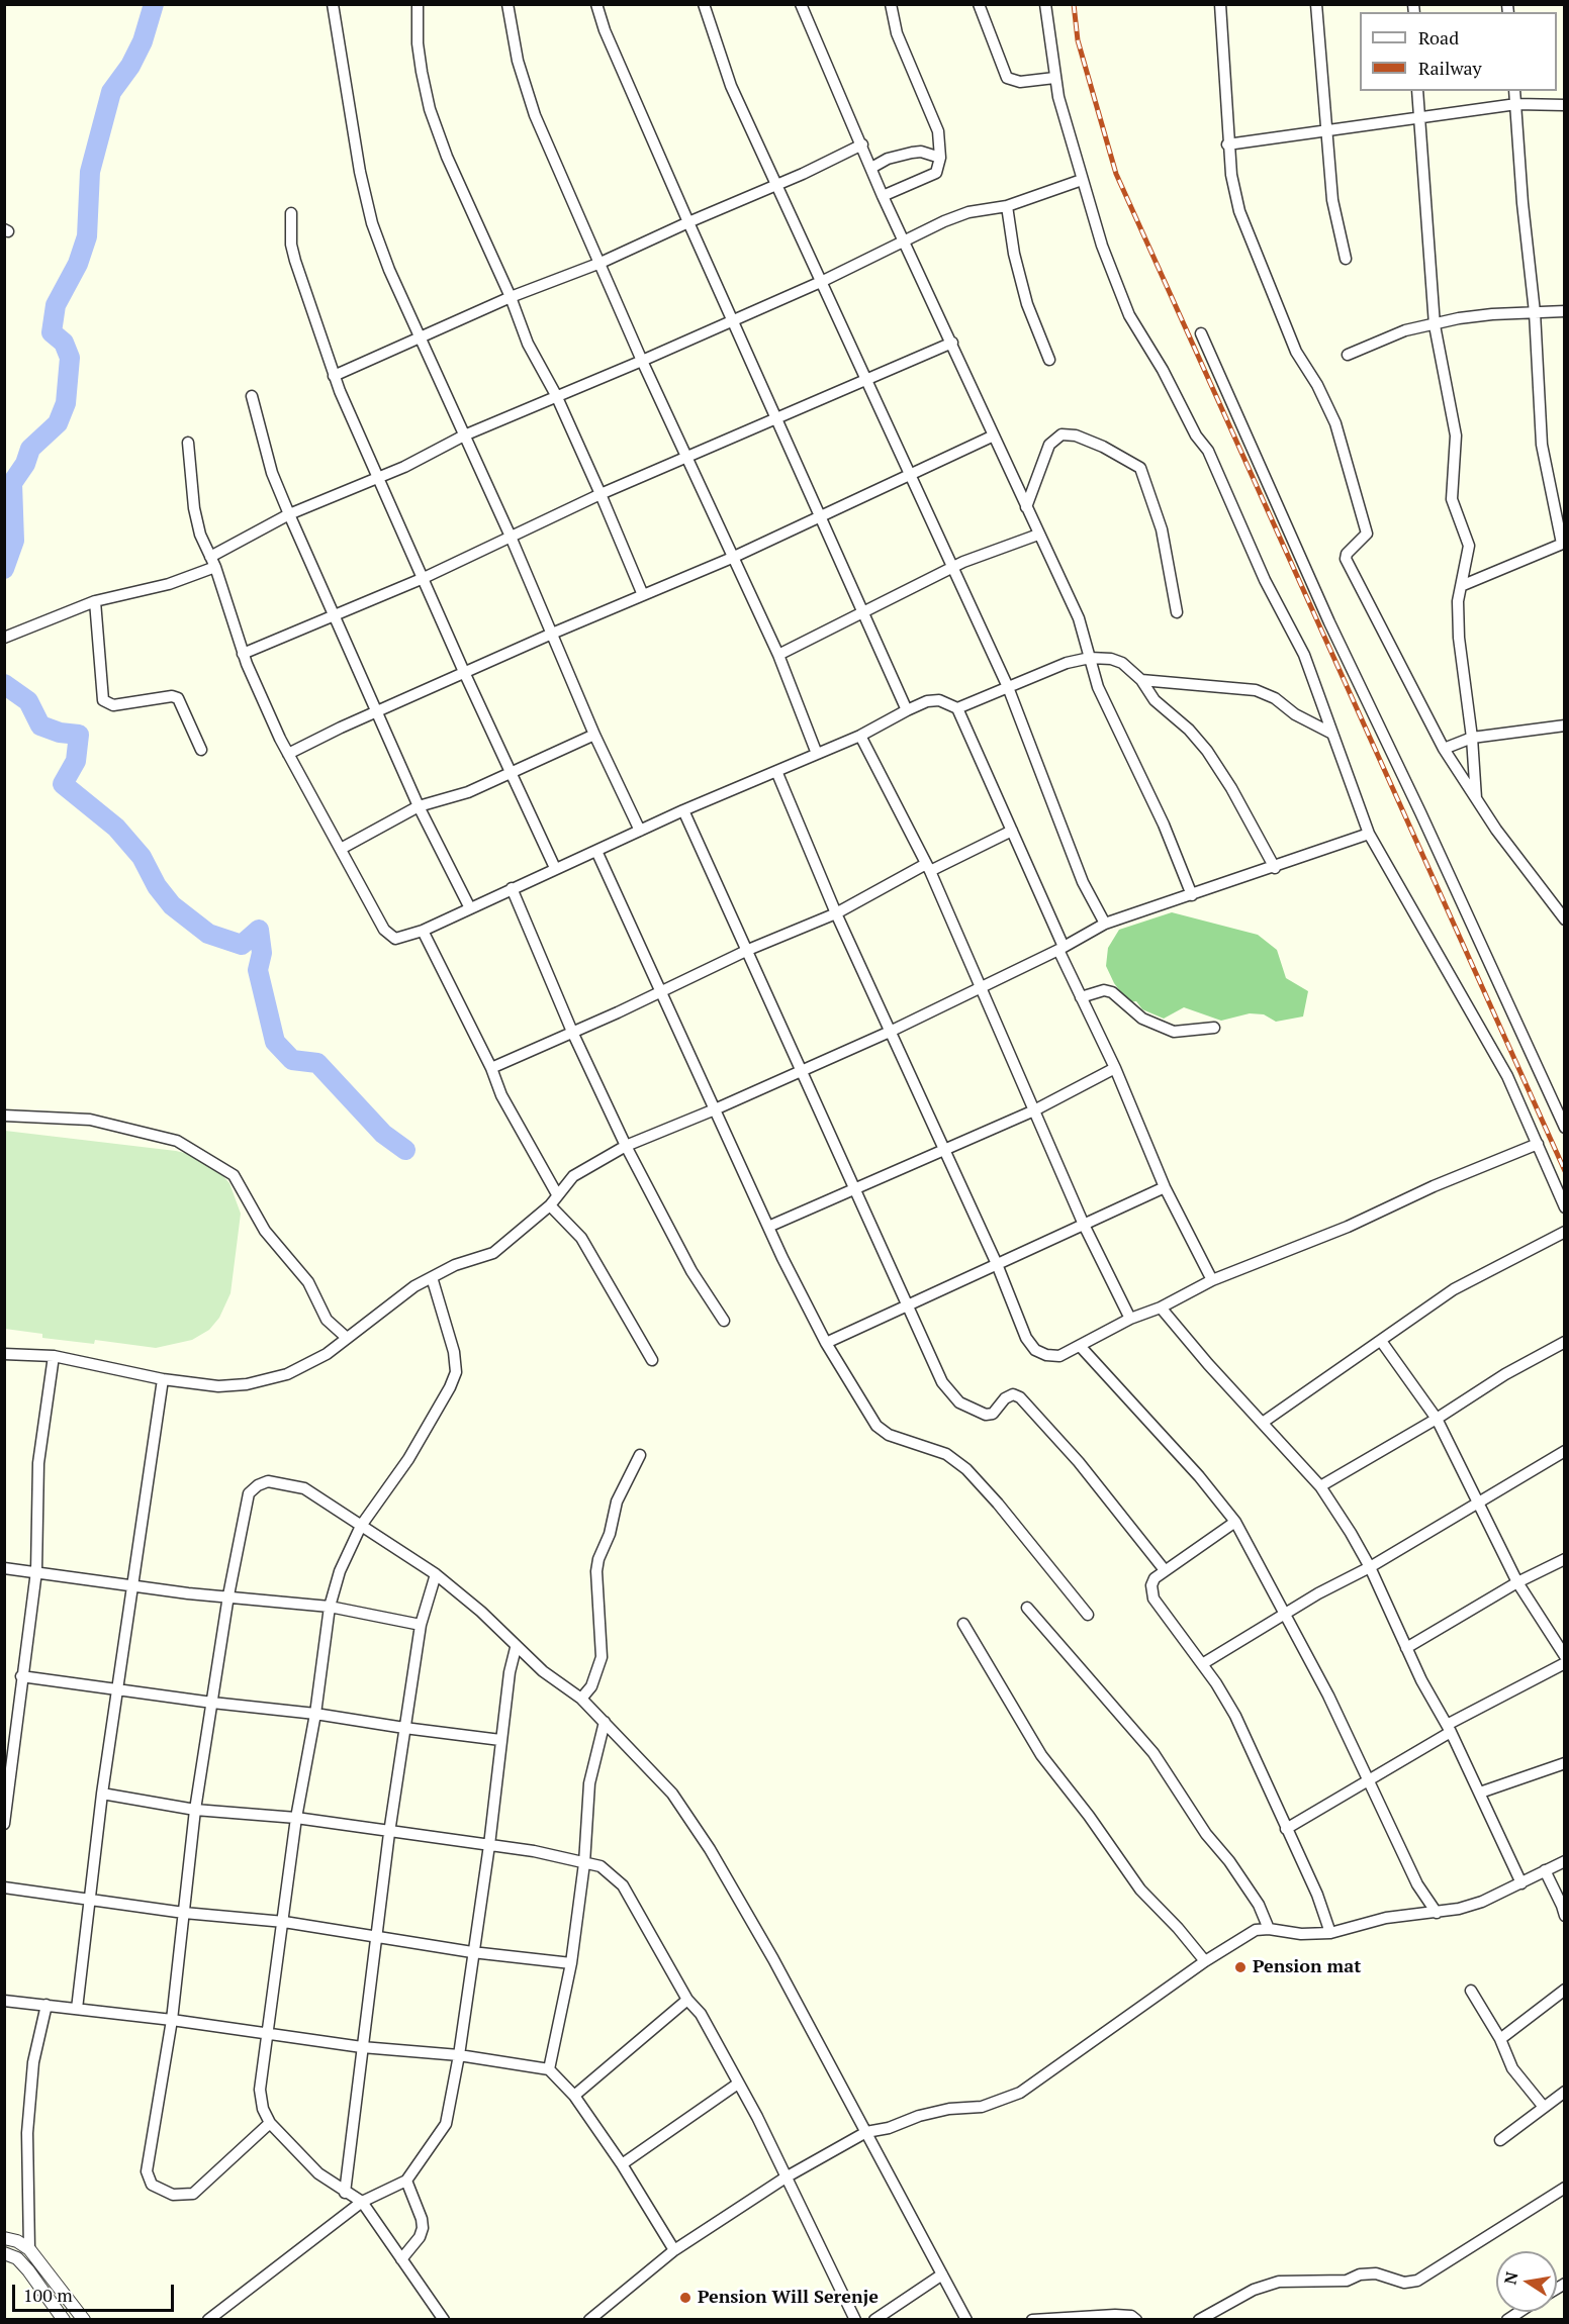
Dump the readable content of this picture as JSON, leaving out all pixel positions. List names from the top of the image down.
{
  "places": ["Pension mat", "Pension Will Serenje"],
  "legend": ["Road", "Railway"],
  "scale_bar": "100 m",
  "north": "left"
}
